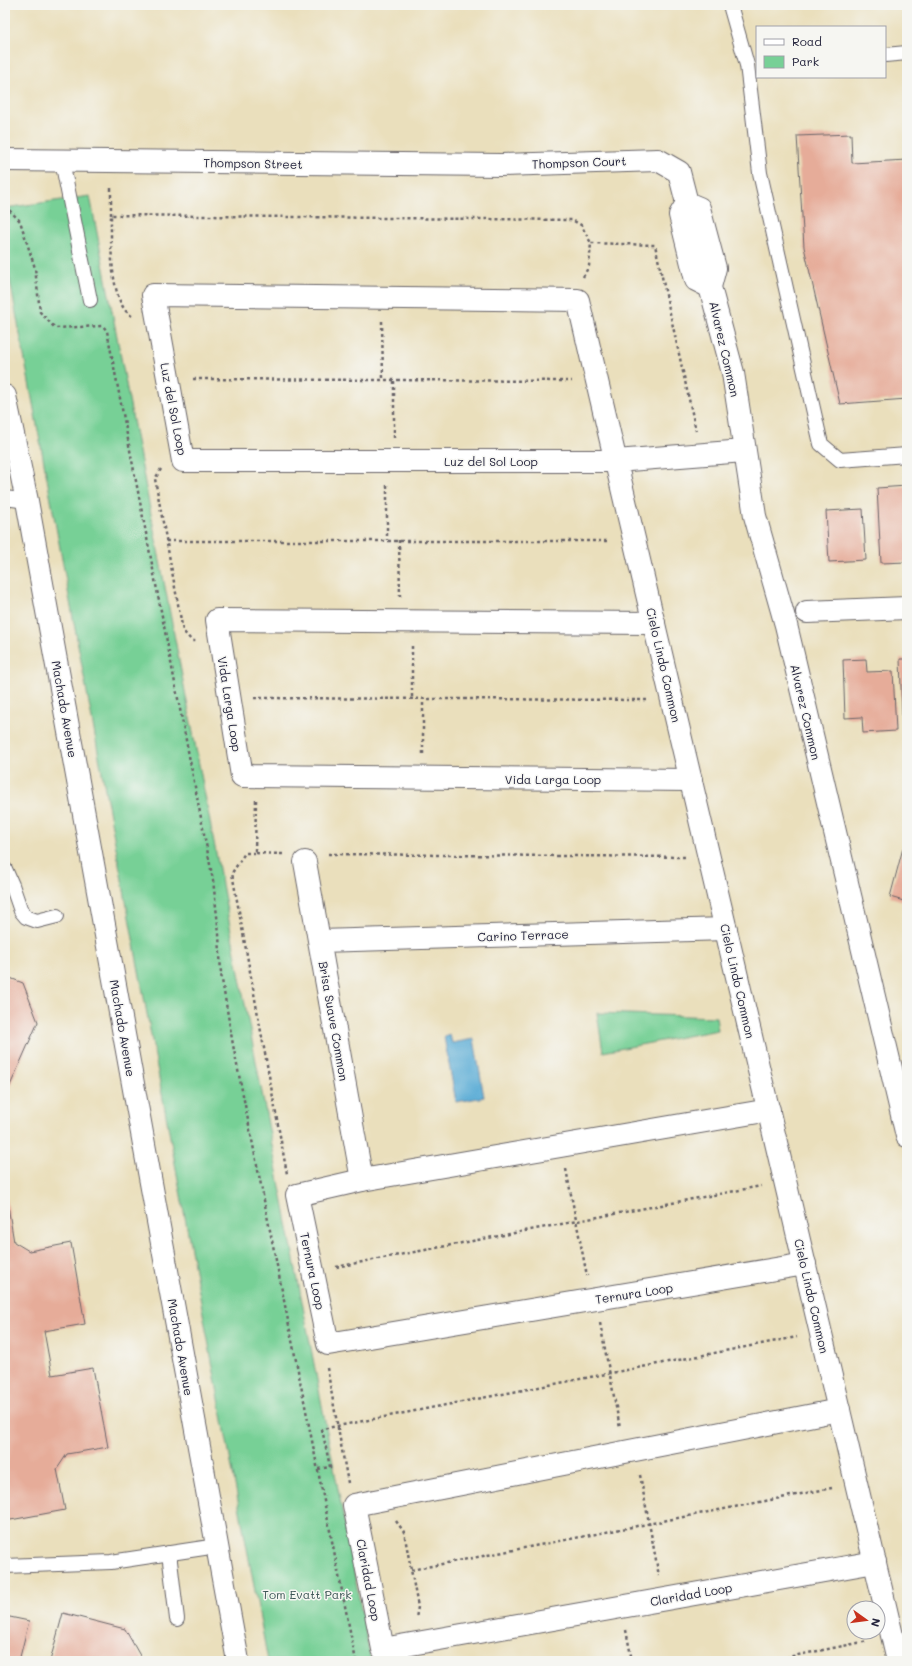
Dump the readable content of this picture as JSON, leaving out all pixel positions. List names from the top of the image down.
{
  "streets": {
    "street": [
      "Thompson Court",
      "Thompson Street",
      "Alvarez Common",
      "Luz del Sol Loop",
      "Cielo Lindo Common",
      "Vida Larga Loop",
      "Machado Avenue",
      "Carino Terrace",
      "Brisa Suave Common",
      "Ternura Loop",
      "Claridad Loop"
    ]
  },
  "crossings": [
    ["Thompson Court", "Thompson Street"],
    ["Thompson Court", "Alvarez Common"],
    ["Alvarez Common", "Luz del Sol Loop"],
    ["Luz del Sol Loop", "Cielo Lindo Common"],
    ["Cielo Lindo Common", "Vida Larga Loop"],
    ["Cielo Lindo Common", "Carino Terrace"],
    ["Cielo Lindo Common", "Ternura Loop"],
    ["Cielo Lindo Common", "Claridad Loop"],
    ["Carino Terrace", "Brisa Suave Common"]
  ],
  "parks": ["Tom Evatt Park"],
  "legend": ["Road", "Park"],
  "north": "right"
}
